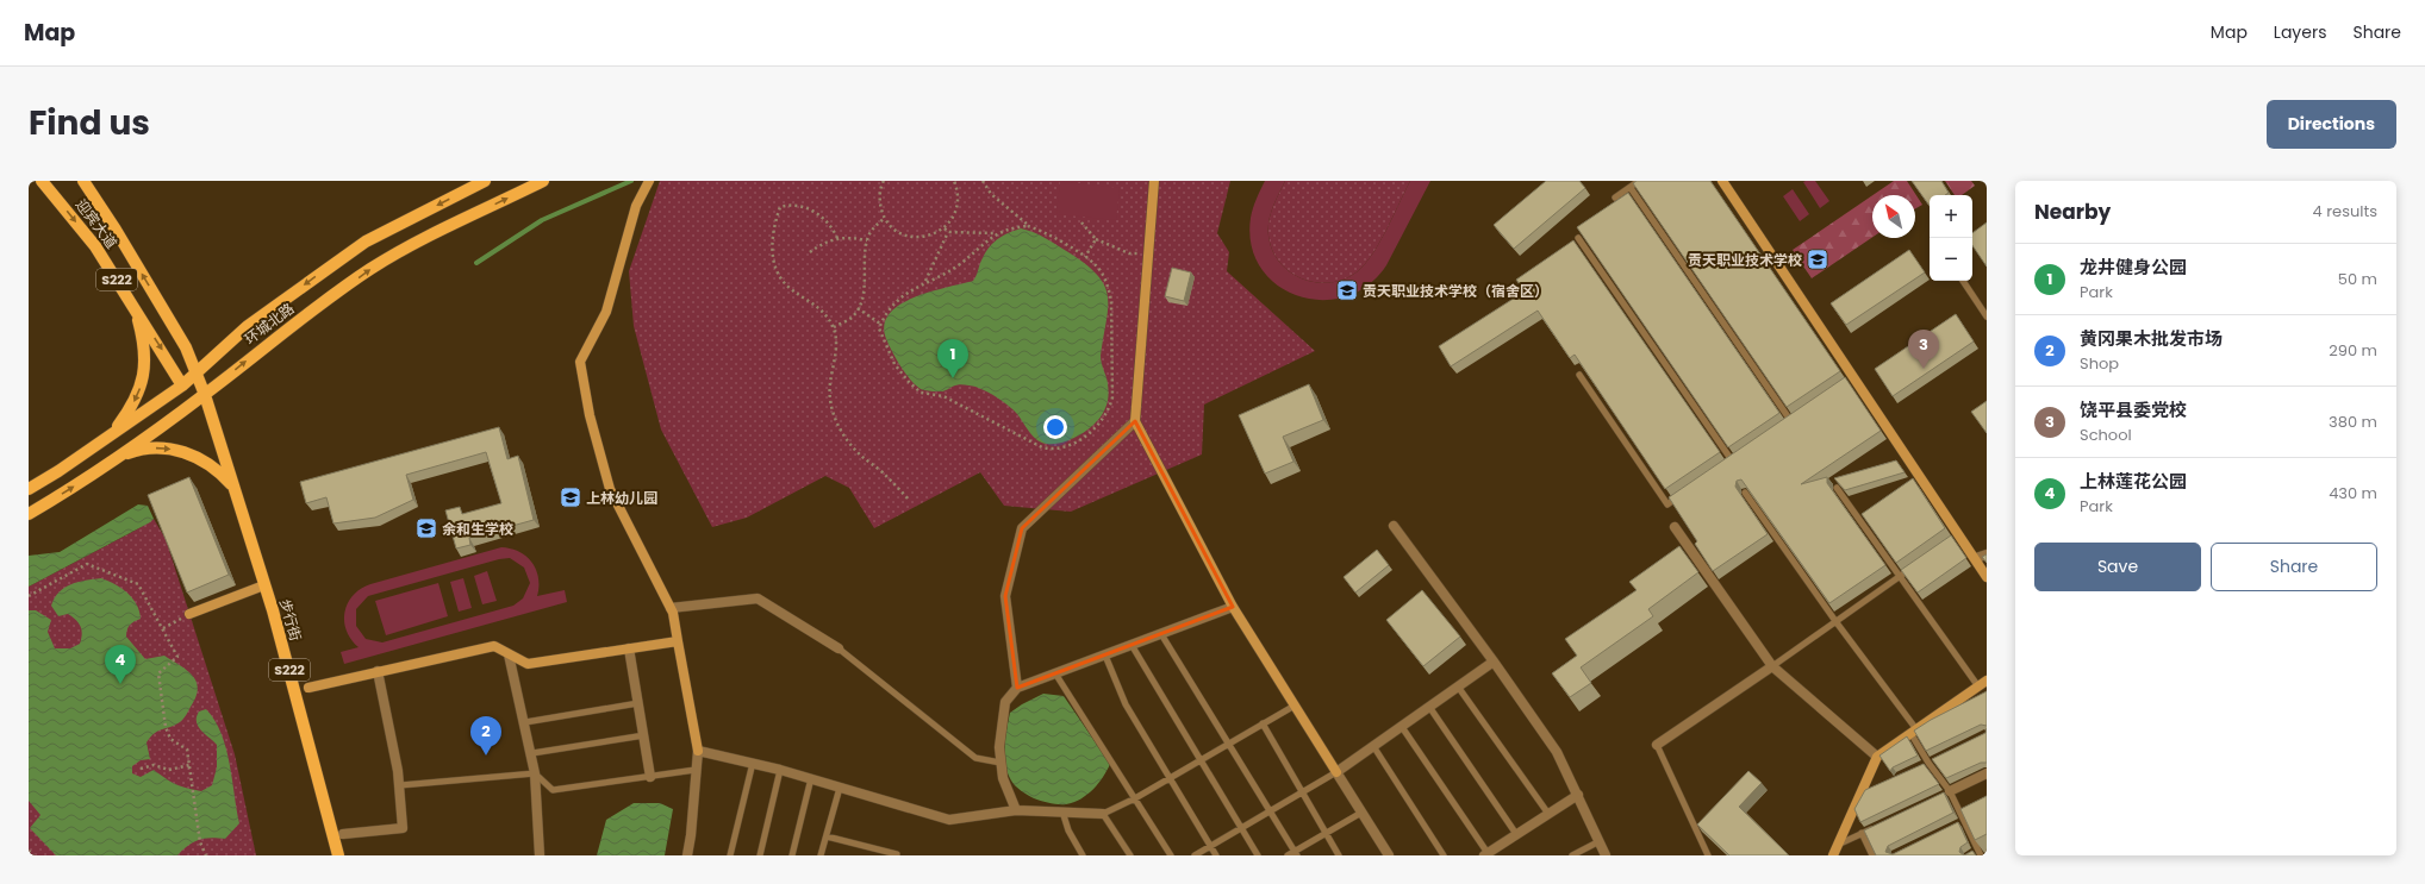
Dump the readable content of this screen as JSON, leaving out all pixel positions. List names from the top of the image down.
{
  "streets": {
    "main road": [
      "迎宾大道",
      "S222",
      "环城北路",
      "步行街"
    ]
  },
  "crossings": [
    ["迎宾大道", "环城北路"],
    ["迎宾大道", "步行街"],
    ["环城北路", "步行街"]
  ],
  "places": {
    "school or university": [
      "贡天职业技术学校",
      "贡天职业技术学校（宿舍区）",
      "上林幼儿园",
      "余和生学校"
    ]
  },
  "north": "top left",
  "page": {
    "header": "Map",
    "nav": ["Map", "Layers", "Share"],
    "title": "Find us",
    "buttons": [
      "Directions",
      ["Save", "Share"]
    ],
    "heading": ["Nearby", "4 results"],
    "map_buttons": ["+", "−"],
    "list": [
      {
        "mark": "1",
        "name": "龙井健身公园",
        "note": "Park",
        "value": "50 m"
      },
      {
        "mark": "2",
        "name": "黄冈果木批发市场",
        "note": "Shop",
        "value": "290 m"
      },
      {
        "mark": "3",
        "name": "饶平县委党校",
        "note": "School",
        "value": "380 m"
      },
      {
        "mark": "4",
        "name": "上林莲花公园",
        "note": "Park",
        "value": "430 m"
      }
    ],
    "pins": [
      "3",
      "1",
      "4",
      "2"
    ]
  }
}
